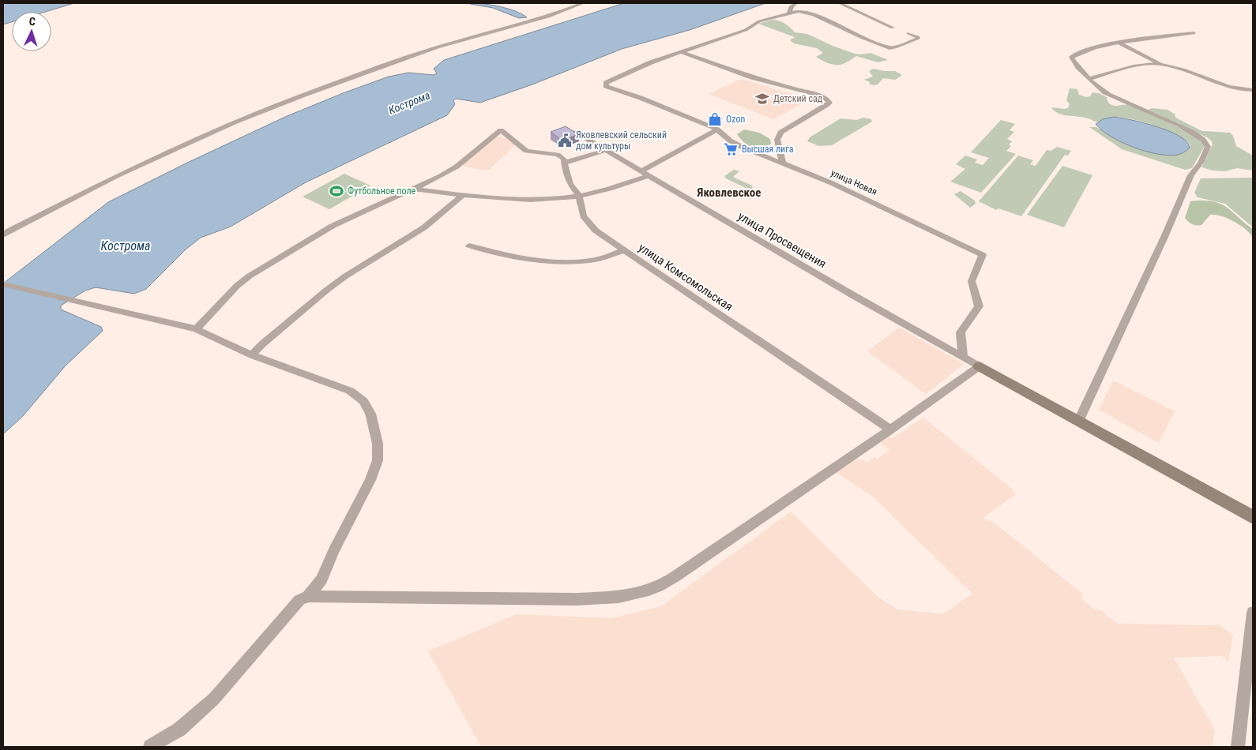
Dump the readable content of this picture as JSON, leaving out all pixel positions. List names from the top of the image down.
{
  "streets": {
    "street": ["улица Новая", "улица Просвещения", "улица Комсомольская"]
  },
  "crossings": [
    ["улица Новая", "улица Просвещения"]
  ],
  "districts": ["Яковлевское"],
  "water": ["Кострома"],
  "places": {
    "school or university": ["Детский сад"],
    "shop": ["Ozon"],
    "public building": ["Яковлевский сельский дом культуры"],
    "supermarket": ["Высшая лига"],
    "sports": ["Футбольное поле"]
  },
  "north": "top"
}
